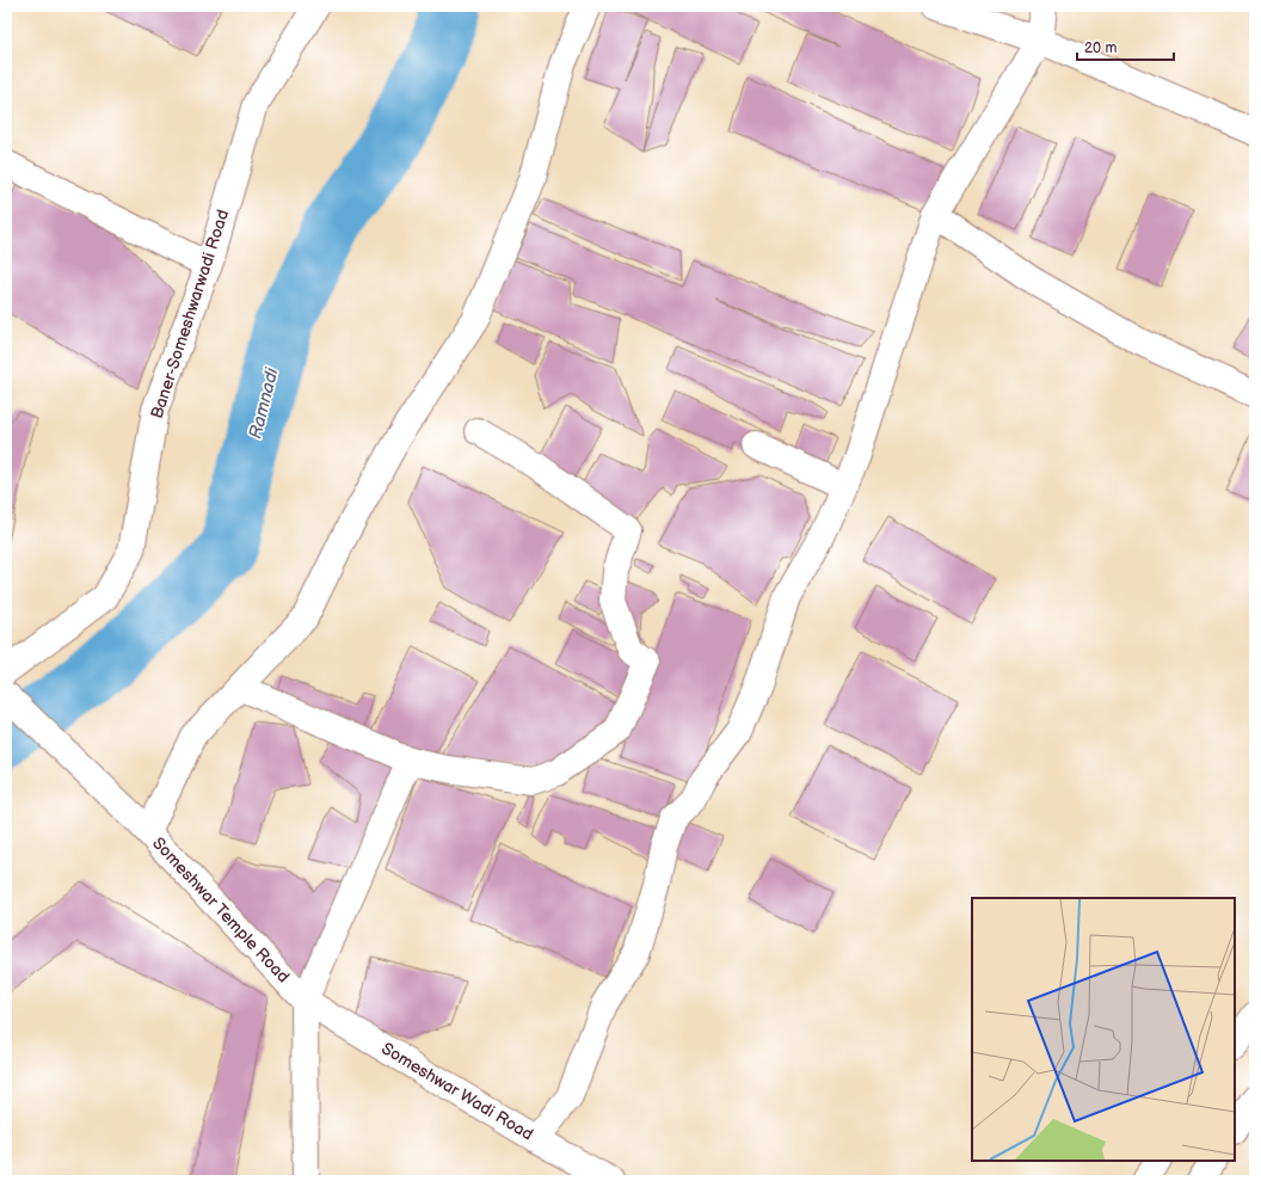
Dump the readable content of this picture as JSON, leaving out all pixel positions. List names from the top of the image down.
{
  "streets": {
    "street": ["Baner-Someshwarwadi Road", "Someshwar Temple Road", "Someshwar Wadi Road"]
  },
  "crossings": [
    ["Someshwar Temple Road", "Someshwar Wadi Road"]
  ],
  "water": ["Ramnadi"],
  "scale_bar": "20 m"
}
